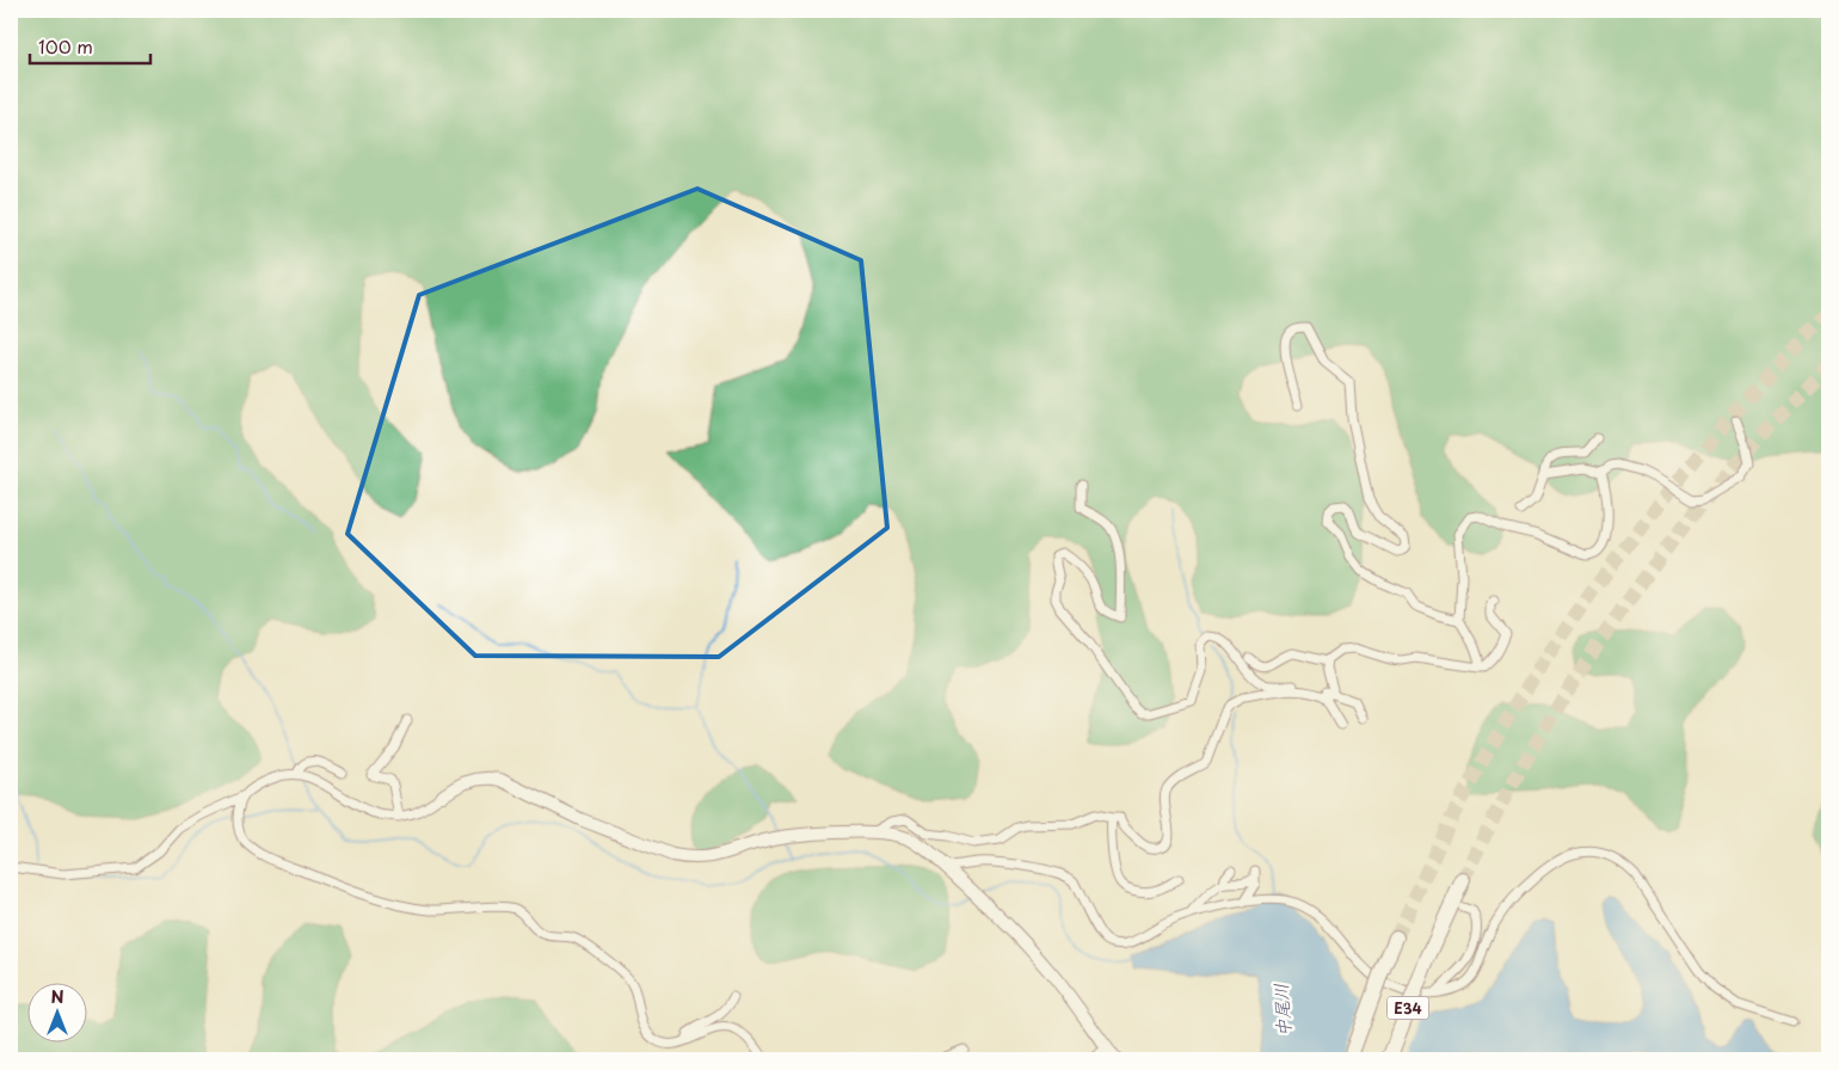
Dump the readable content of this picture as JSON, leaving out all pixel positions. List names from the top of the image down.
{
  "streets": {
    "highway": ["E34"]
  },
  "water": ["中尾川"],
  "scale_bar": "100 m",
  "north": "top"
}
